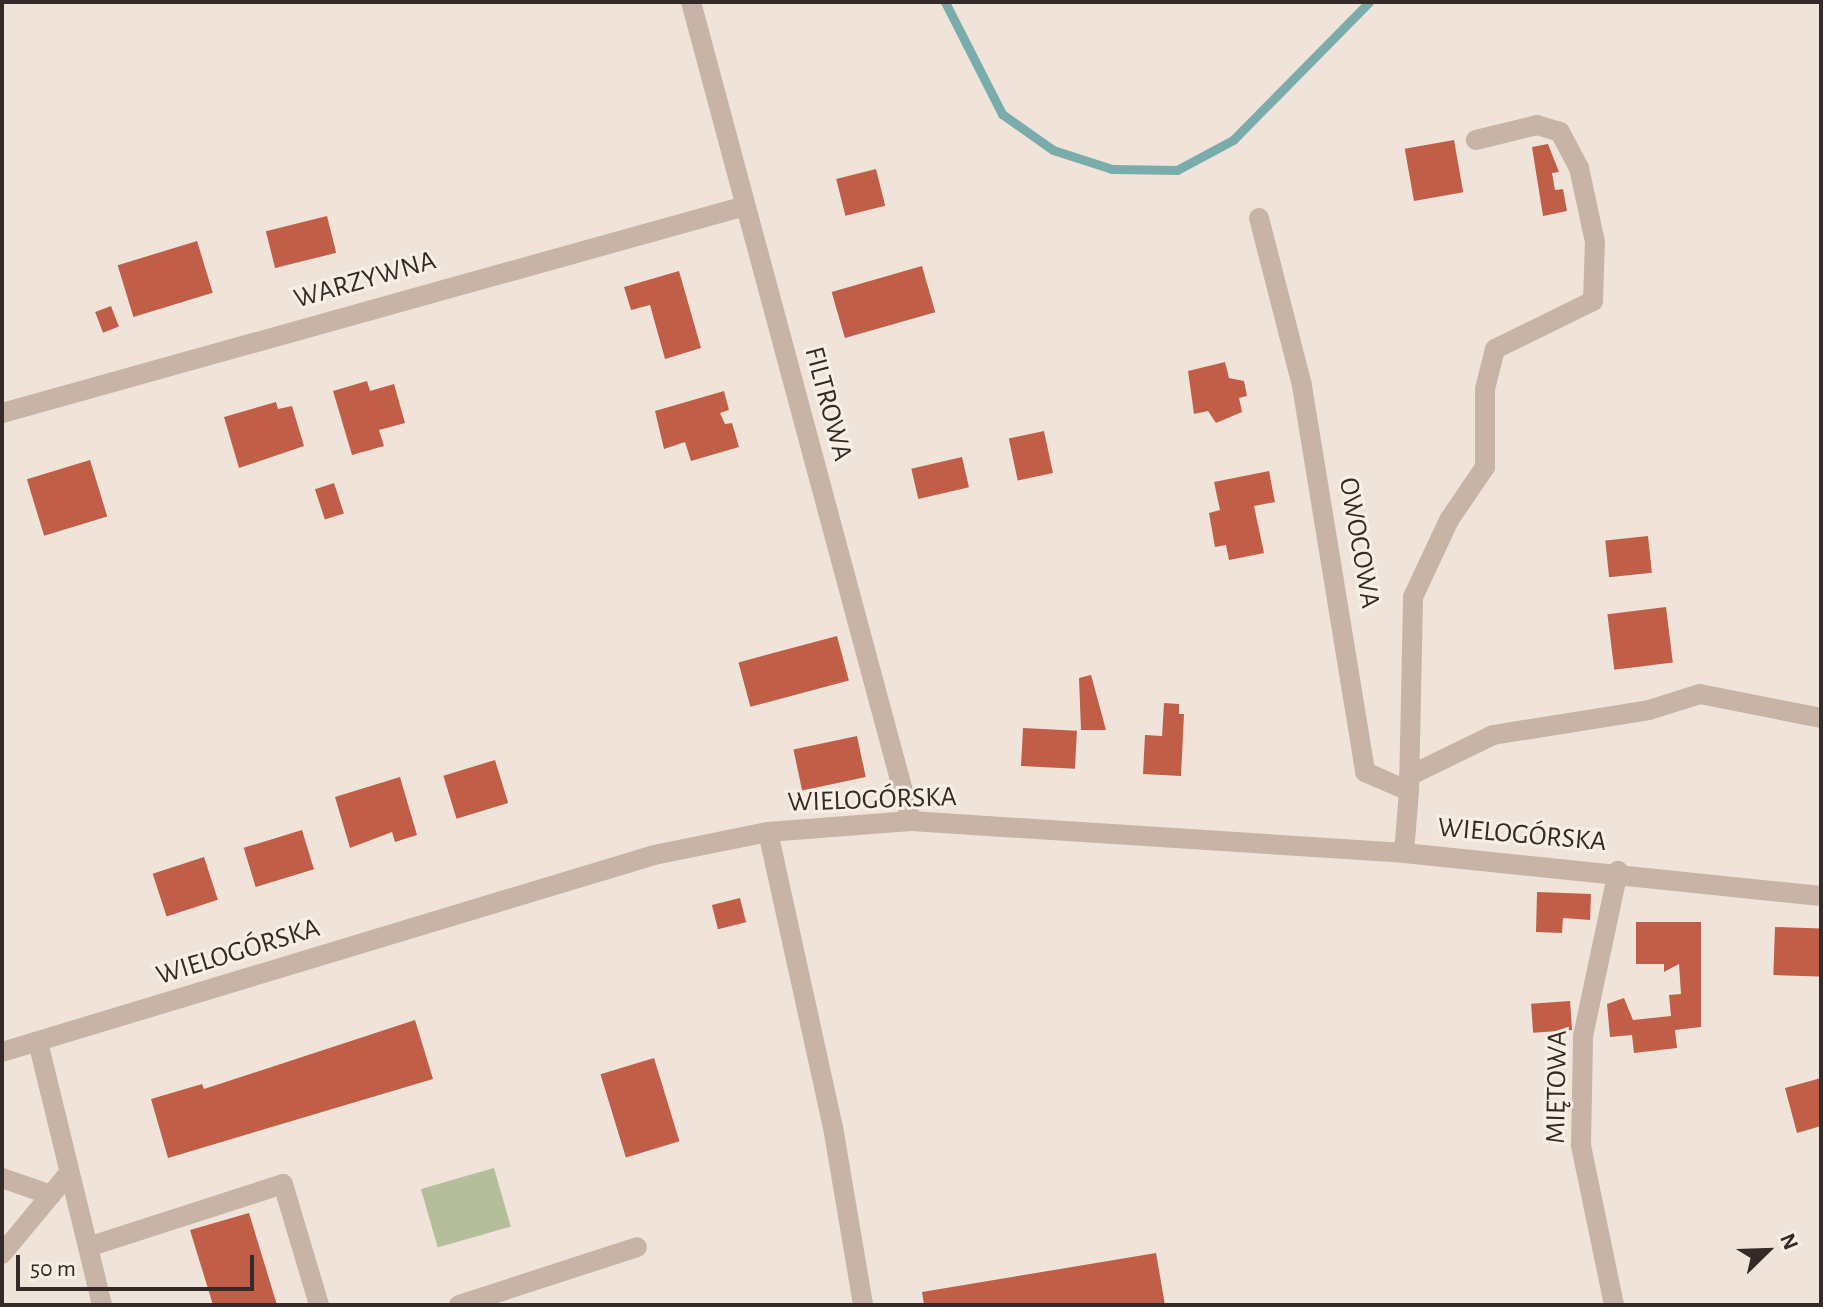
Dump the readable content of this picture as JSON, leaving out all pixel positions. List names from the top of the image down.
{
  "streets": {
    "street": [
      "WARZYWNA",
      "FILTROWA",
      "OWOCOWA",
      "WIELOGÓRSKA",
      "MIĘTOWA"
    ]
  },
  "crossings": [
    ["WARZYWNA", "FILTROWA"],
    ["FILTROWA", "WIELOGÓRSKA"],
    ["WIELOGÓRSKA", "MIĘTOWA"]
  ],
  "scale_bar": "50 m",
  "north": "top right"
}
